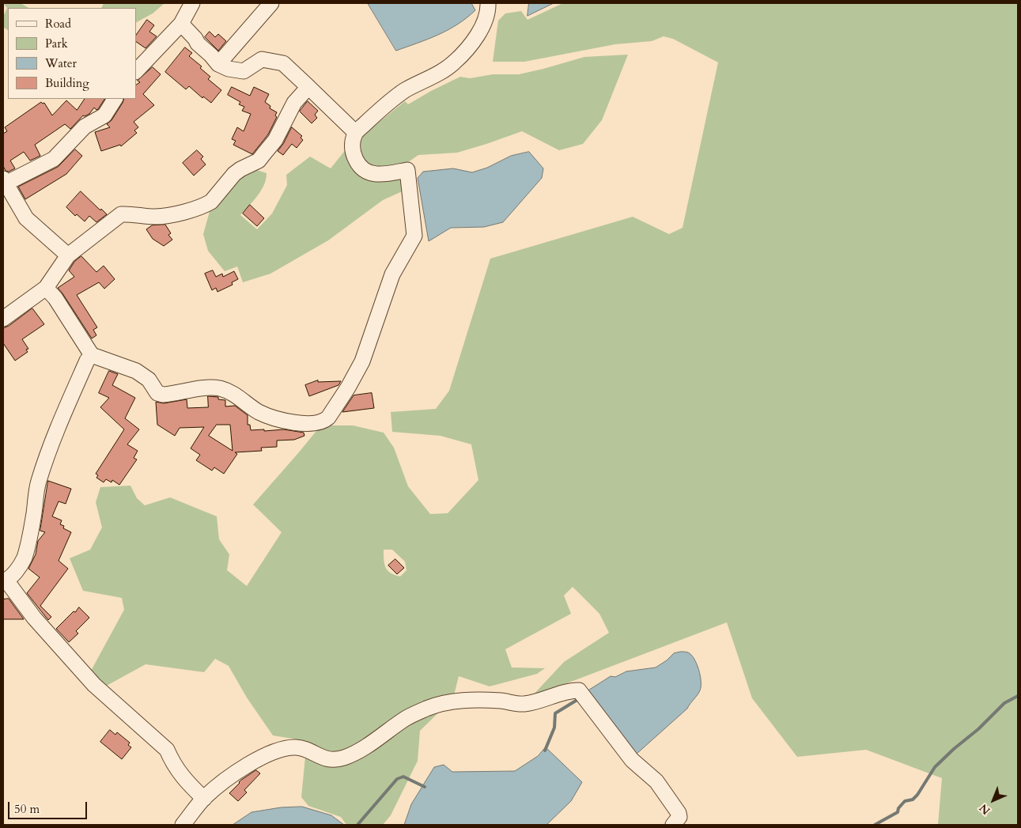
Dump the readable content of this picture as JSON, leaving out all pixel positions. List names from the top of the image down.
{
  "legend": [
    "Road",
    "Park",
    "Water",
    "Building"
  ],
  "scale_bar": "50 m",
  "north": "bottom left"
}
